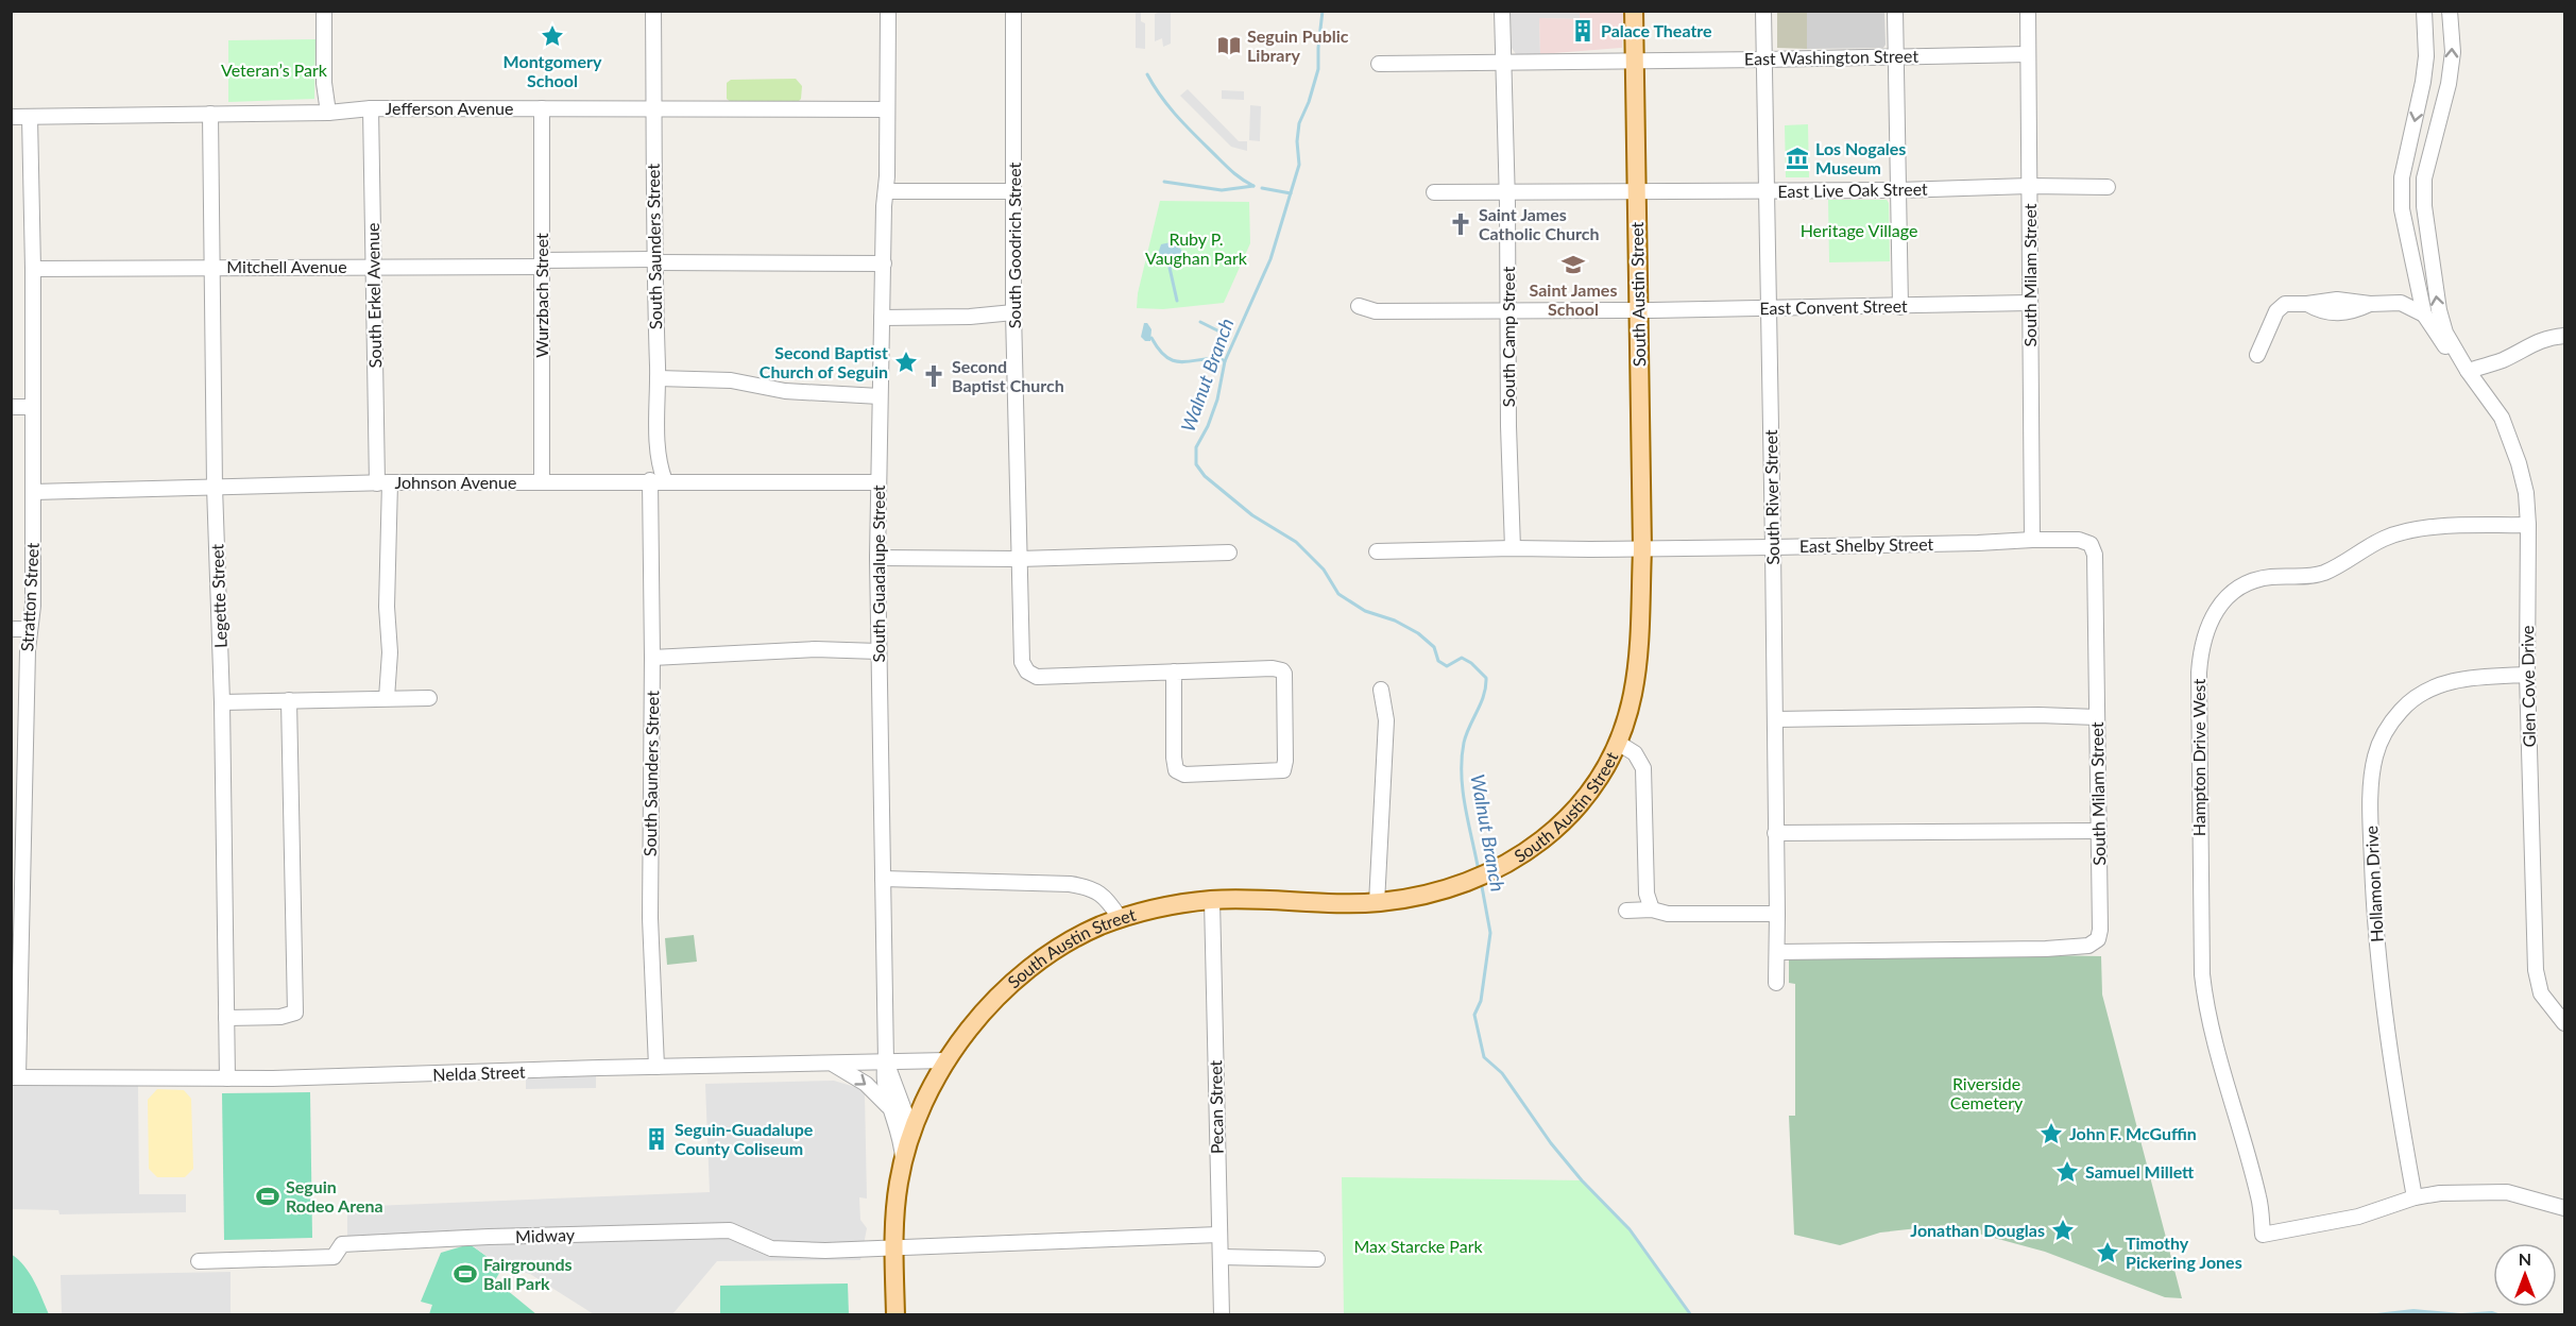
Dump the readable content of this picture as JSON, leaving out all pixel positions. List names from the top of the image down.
{
  "streets": {
    "main road": ["South Austin Street"],
    "street": [
      "East Washington Street",
      "Jefferson Avenue",
      "East Live Oak Street",
      "South Goodrich Street",
      "South Saunders Street",
      "Mitchell Avenue",
      "South Milam Street",
      "South Erkel Avenue",
      "Wurzbach Street",
      "East Convent Street",
      "South Camp Street",
      "Johnson Avenue",
      "South River Street",
      "East Shelby Street",
      "South Guadalupe Street",
      "Legette Street",
      "Stratton Street",
      "Glen Cove Drive",
      "Hampton Drive West",
      "Hollamon Drive",
      "Nelda Street",
      "Pecan Street",
      "Midway"
    ]
  },
  "crossings": [
    ["East Washington Street", "South Milam Street"],
    ["East Washington Street", "South Austin Street"],
    ["East Washington Street", "South Camp Street"],
    ["East Washington Street", "South River Street"],
    ["Jefferson Avenue", "South Saunders Street"],
    ["Jefferson Avenue", "South Erkel Avenue"],
    ["Jefferson Avenue", "Wurzbach Street"],
    ["Jefferson Avenue", "South Guadalupe Street"],
    ["Jefferson Avenue", "Legette Street"],
    ["Jefferson Avenue", "Stratton Street"],
    ["East Live Oak Street", "South Milam Street"],
    ["East Live Oak Street", "South Austin Street"],
    ["East Live Oak Street", "South Camp Street"],
    ["East Live Oak Street", "South River Street"],
    ["South Saunders Street", "Mitchell Avenue"],
    ["South Saunders Street", "Johnson Avenue"],
    ["South Saunders Street", "Nelda Street"],
    ["Mitchell Avenue", "South Erkel Avenue"],
    ["Mitchell Avenue", "Wurzbach Street"],
    ["Mitchell Avenue", "South Guadalupe Street"],
    ["Mitchell Avenue", "Legette Street"],
    ["Mitchell Avenue", "Stratton Street"],
    ["South Milam Street", "East Convent Street"],
    ["South Milam Street", "South River Street"],
    ["South Milam Street", "East Shelby Street"],
    ["South Austin Street", "East Convent Street"],
    ["South Austin Street", "East Shelby Street"],
    ["South Austin Street", "South Guadalupe Street"],
    ["South Austin Street", "Nelda Street"],
    ["South Austin Street", "Pecan Street"],
    ["South Austin Street", "Midway"],
    ["South Erkel Avenue", "Johnson Avenue"],
    ["Wurzbach Street", "Johnson Avenue"],
    ["East Convent Street", "South Camp Street"],
    ["East Convent Street", "South River Street"],
    ["South Camp Street", "East Shelby Street"],
    ["Johnson Avenue", "South Guadalupe Street"],
    ["Johnson Avenue", "Legette Street"],
    ["Johnson Avenue", "Stratton Street"],
    ["South River Street", "East Shelby Street"],
    ["South Guadalupe Street", "Nelda Street"],
    ["Legette Street", "Nelda Street"],
    ["Stratton Street", "Nelda Street"],
    ["Glen Cove Drive", "Hampton Drive West"],
    ["Glen Cove Drive", "Hollamon Drive"],
    ["Hampton Drive West", "Hollamon Drive"]
  ],
  "water": ["Walnut Branch"],
  "parks": [
    "Veteran’s Park",
    "Heritage Village",
    "Ruby P. Vaughan Park",
    "Riverside Cemetery",
    "Max Starcke Park"
  ],
  "places": {
    "building": ["Palace Theatre", "Seguin-Guadalupe County Coliseum"],
    "place": [
      "Montgomery School",
      "Second Baptist Church of Seguin",
      "John F. McGuffin",
      "Samuel Millett",
      "Jonathan Douglas",
      "Timothy Pickering Jones"
    ],
    "library": ["Seguin Public Library"],
    "museum": ["Los Nogales Museum"],
    "church": ["Saint James Catholic Church", "Second Baptist Church"],
    "school or university": ["Saint James School"],
    "sports": ["Seguin Rodeo Arena", "Fairgrounds Ball Park"]
  },
  "north": "top"
}
